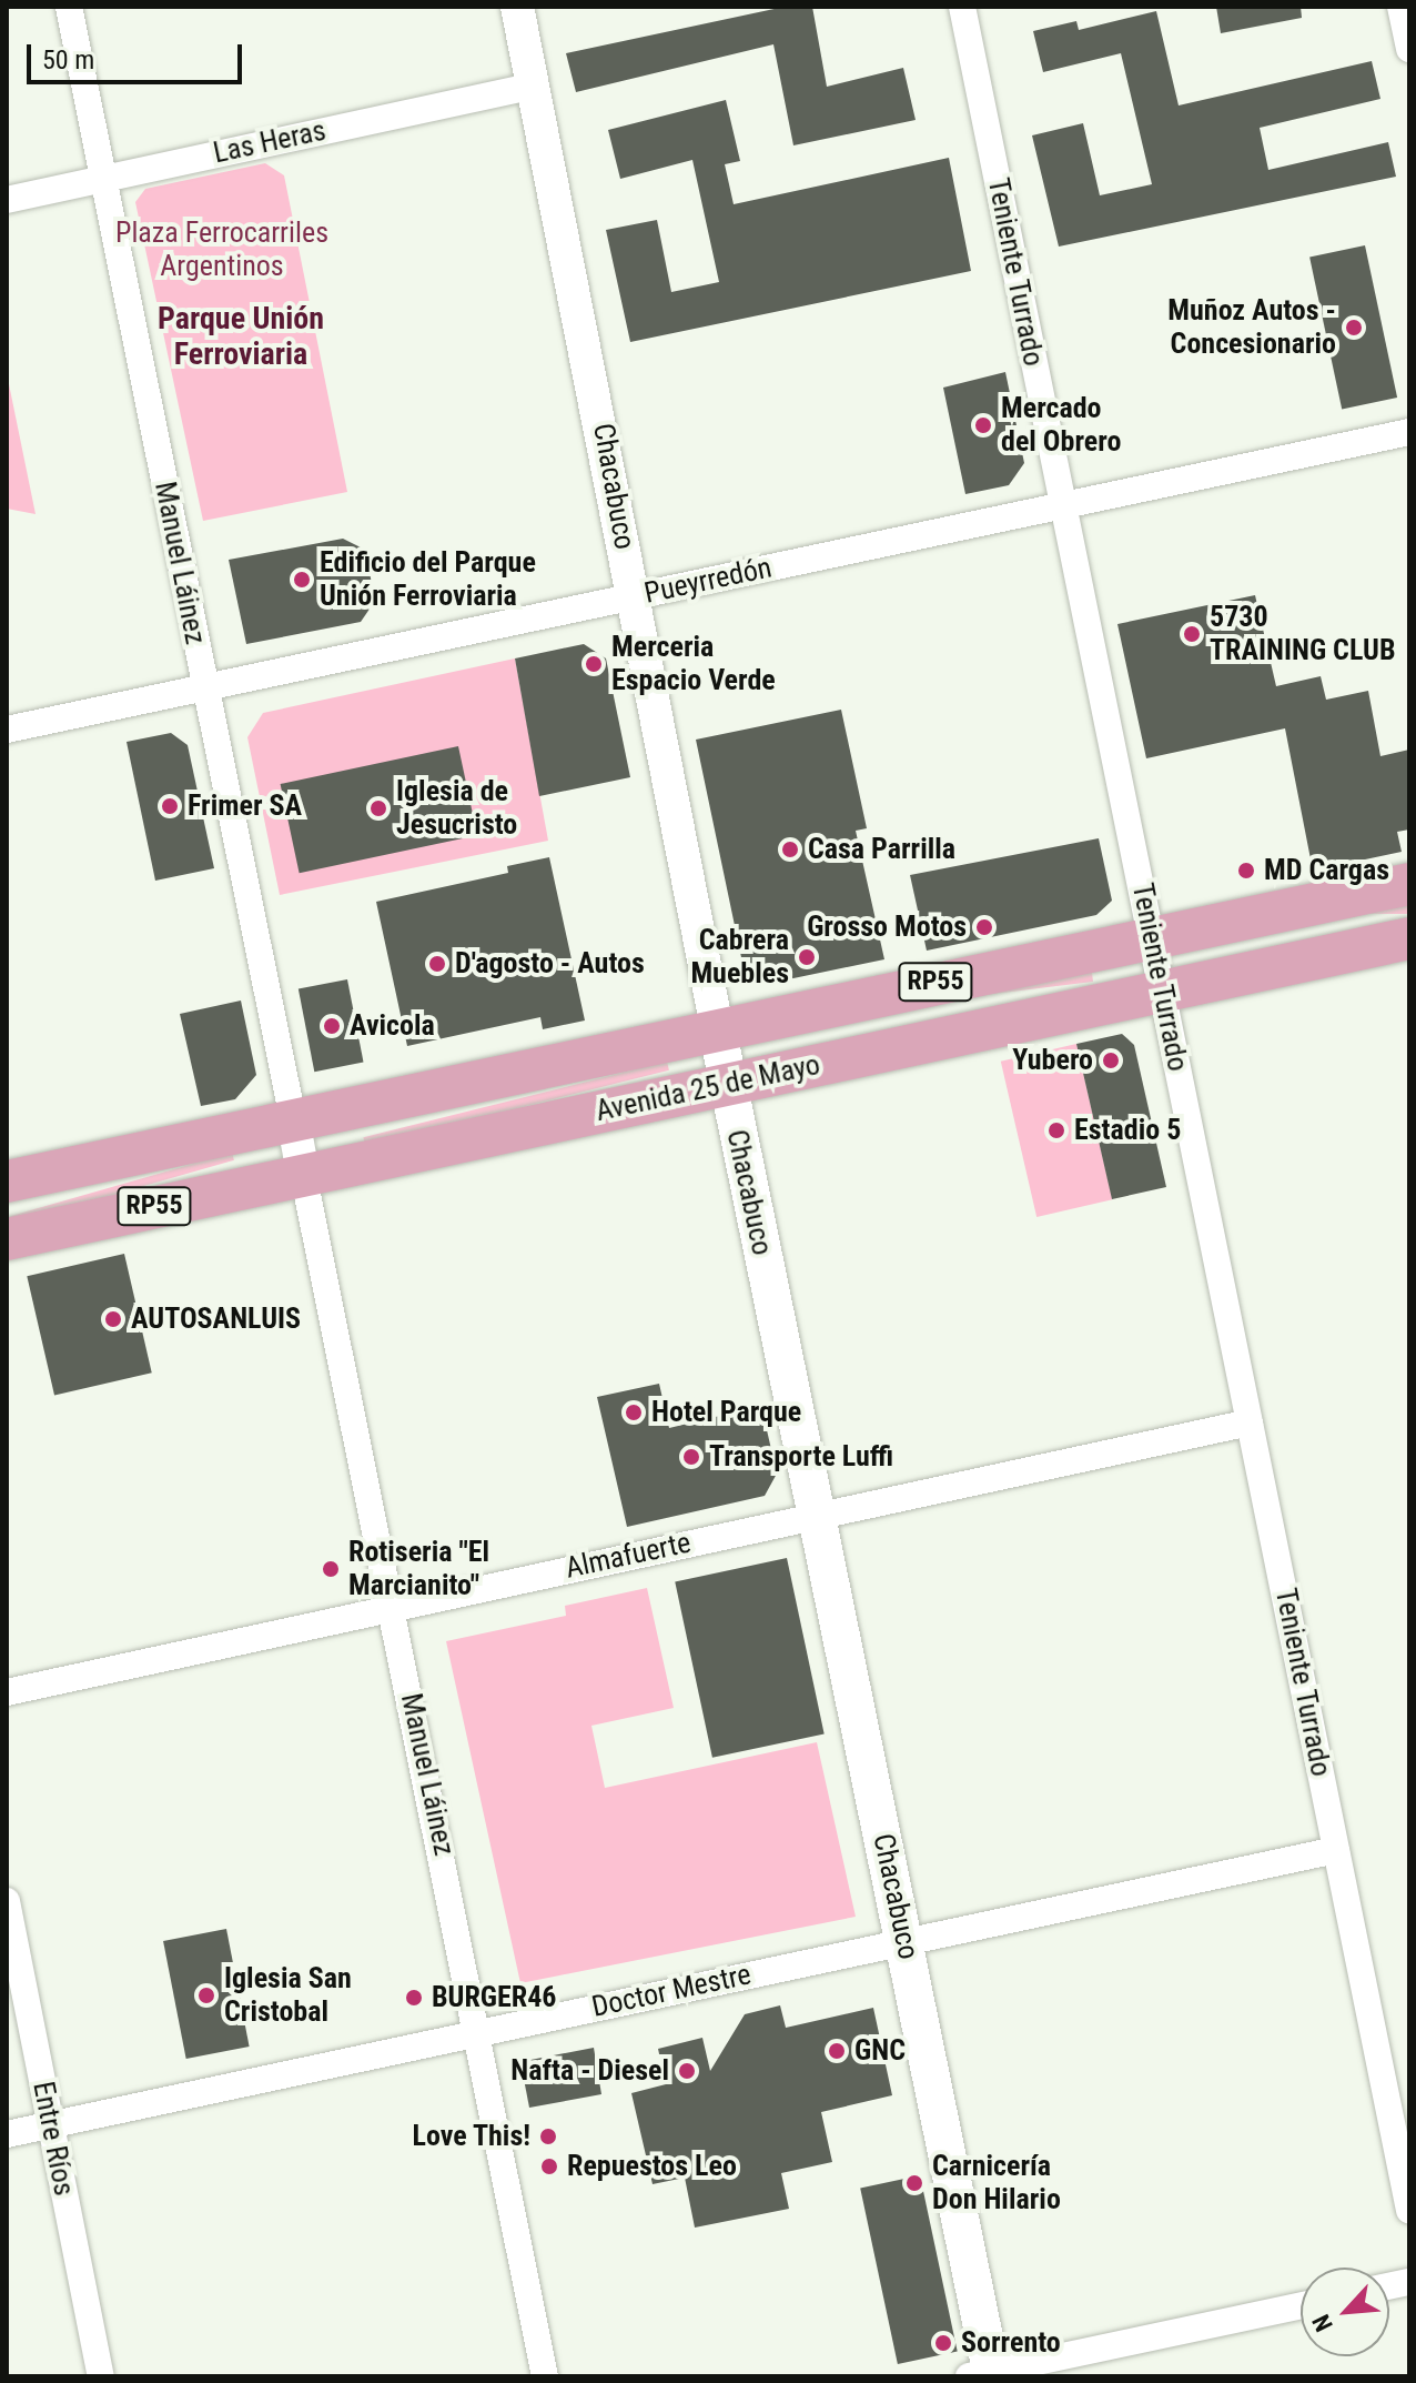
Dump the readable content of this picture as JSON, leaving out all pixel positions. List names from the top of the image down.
{
  "streets": {
    "main road": ["Chacabuco", "RP55", "Avenida 25 de Mayo"],
    "street": [
      "Las Heras",
      "Teniente Turrado",
      "Manuel Láinez",
      "Pueyrredón",
      "Almafuerte",
      "Doctor Mestre",
      "Entre Ríos"
    ]
  },
  "crossings": [
    ["Las Heras", "Chacabuco"],
    ["Las Heras", "Manuel Láinez"],
    ["Teniente Turrado", "Pueyrredón"],
    ["Teniente Turrado", "Avenida 25 de Mayo"],
    ["Teniente Turrado", "Almafuerte"],
    ["Teniente Turrado", "Doctor Mestre"],
    ["Chacabuco", "Pueyrredón"],
    ["Chacabuco", "Avenida 25 de Mayo"],
    ["Chacabuco", "Almafuerte"],
    ["Chacabuco", "Doctor Mestre"],
    ["Manuel Láinez", "Pueyrredón"],
    ["Manuel Láinez", "Avenida 25 de Mayo"],
    ["Manuel Láinez", "Almafuerte"],
    ["Manuel Láinez", "Doctor Mestre"],
    ["Doctor Mestre", "Entre Ríos"]
  ],
  "districts": ["Parque Unión Ferroviaria"],
  "parks": ["Plaza Ferrocarriles Argentinos"],
  "places": [
    "Muñoz Autos - Concesionario",
    "Mercado del Obrero",
    "Edificio del Parque Unión Ferroviaria",
    "5730 TRAINING CLUB",
    "Merceria Espacio Verde",
    "Frimer SA",
    "Iglesia de Jesucristo",
    "Casa Parrilla",
    "MD Cargas",
    "Grosso Motos",
    "Cabrera Muebles",
    "D'agosto - Autos",
    "Avicola",
    "Yubero",
    "Estadio 5",
    "AUTOSANLUIS",
    "Hotel Parque",
    "Transporte Luffi",
    "Rotiseria \"El Marcianito\"",
    "Iglesia San Cristobal",
    "BURGER46",
    "GNC",
    "Nafta - Diesel",
    "Love This!",
    "Repuestos Leo",
    "Carnicería Don Hilario",
    "Sorrento"
  ],
  "scale_bar": "50 m",
  "north": "bottom left"
}
